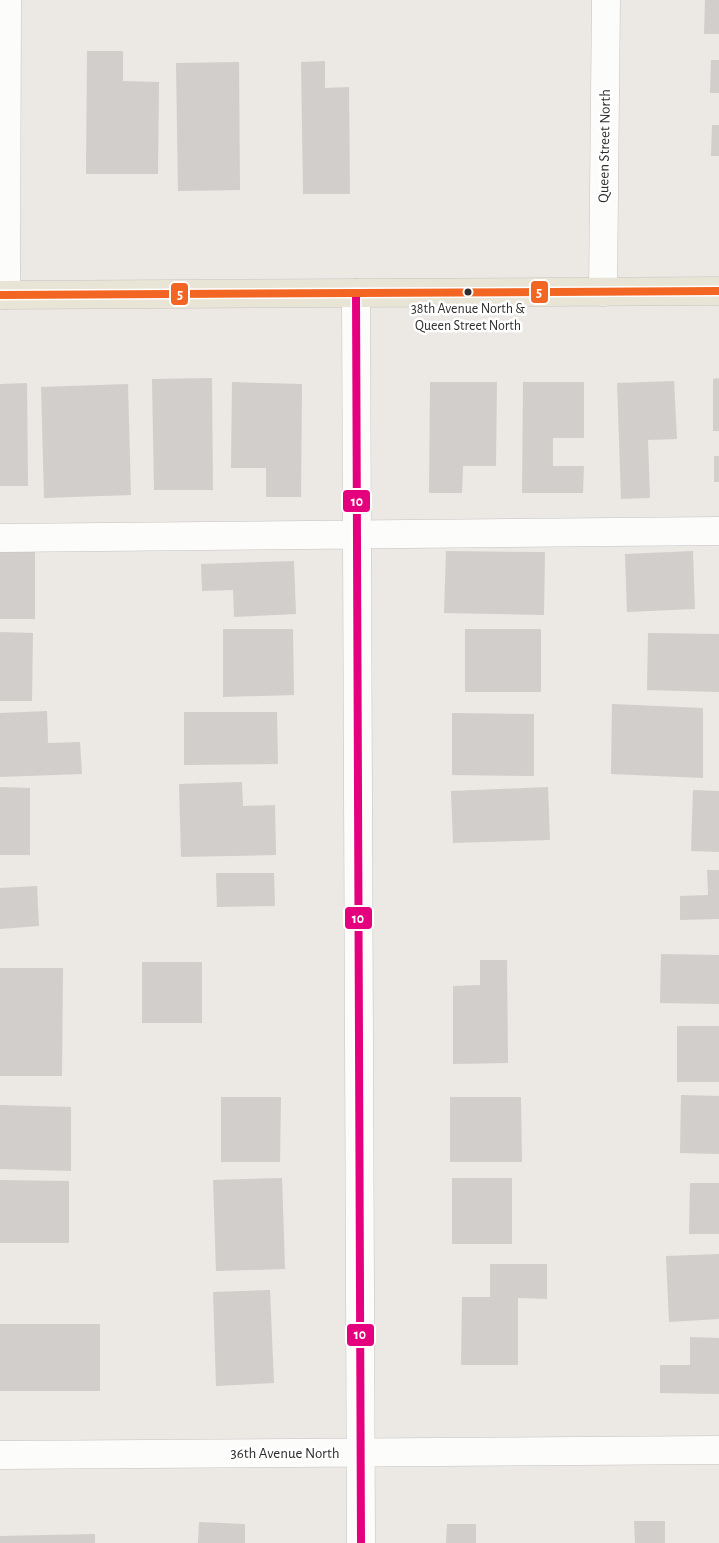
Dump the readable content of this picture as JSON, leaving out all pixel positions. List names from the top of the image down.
{
  "streets": {
    "street": ["Queen Street North", "36th Avenue North"]
  },
  "places": ["38th Avenue North & Queen Street North"],
  "lines": ["transit line 5", "transit line 10"]
}
